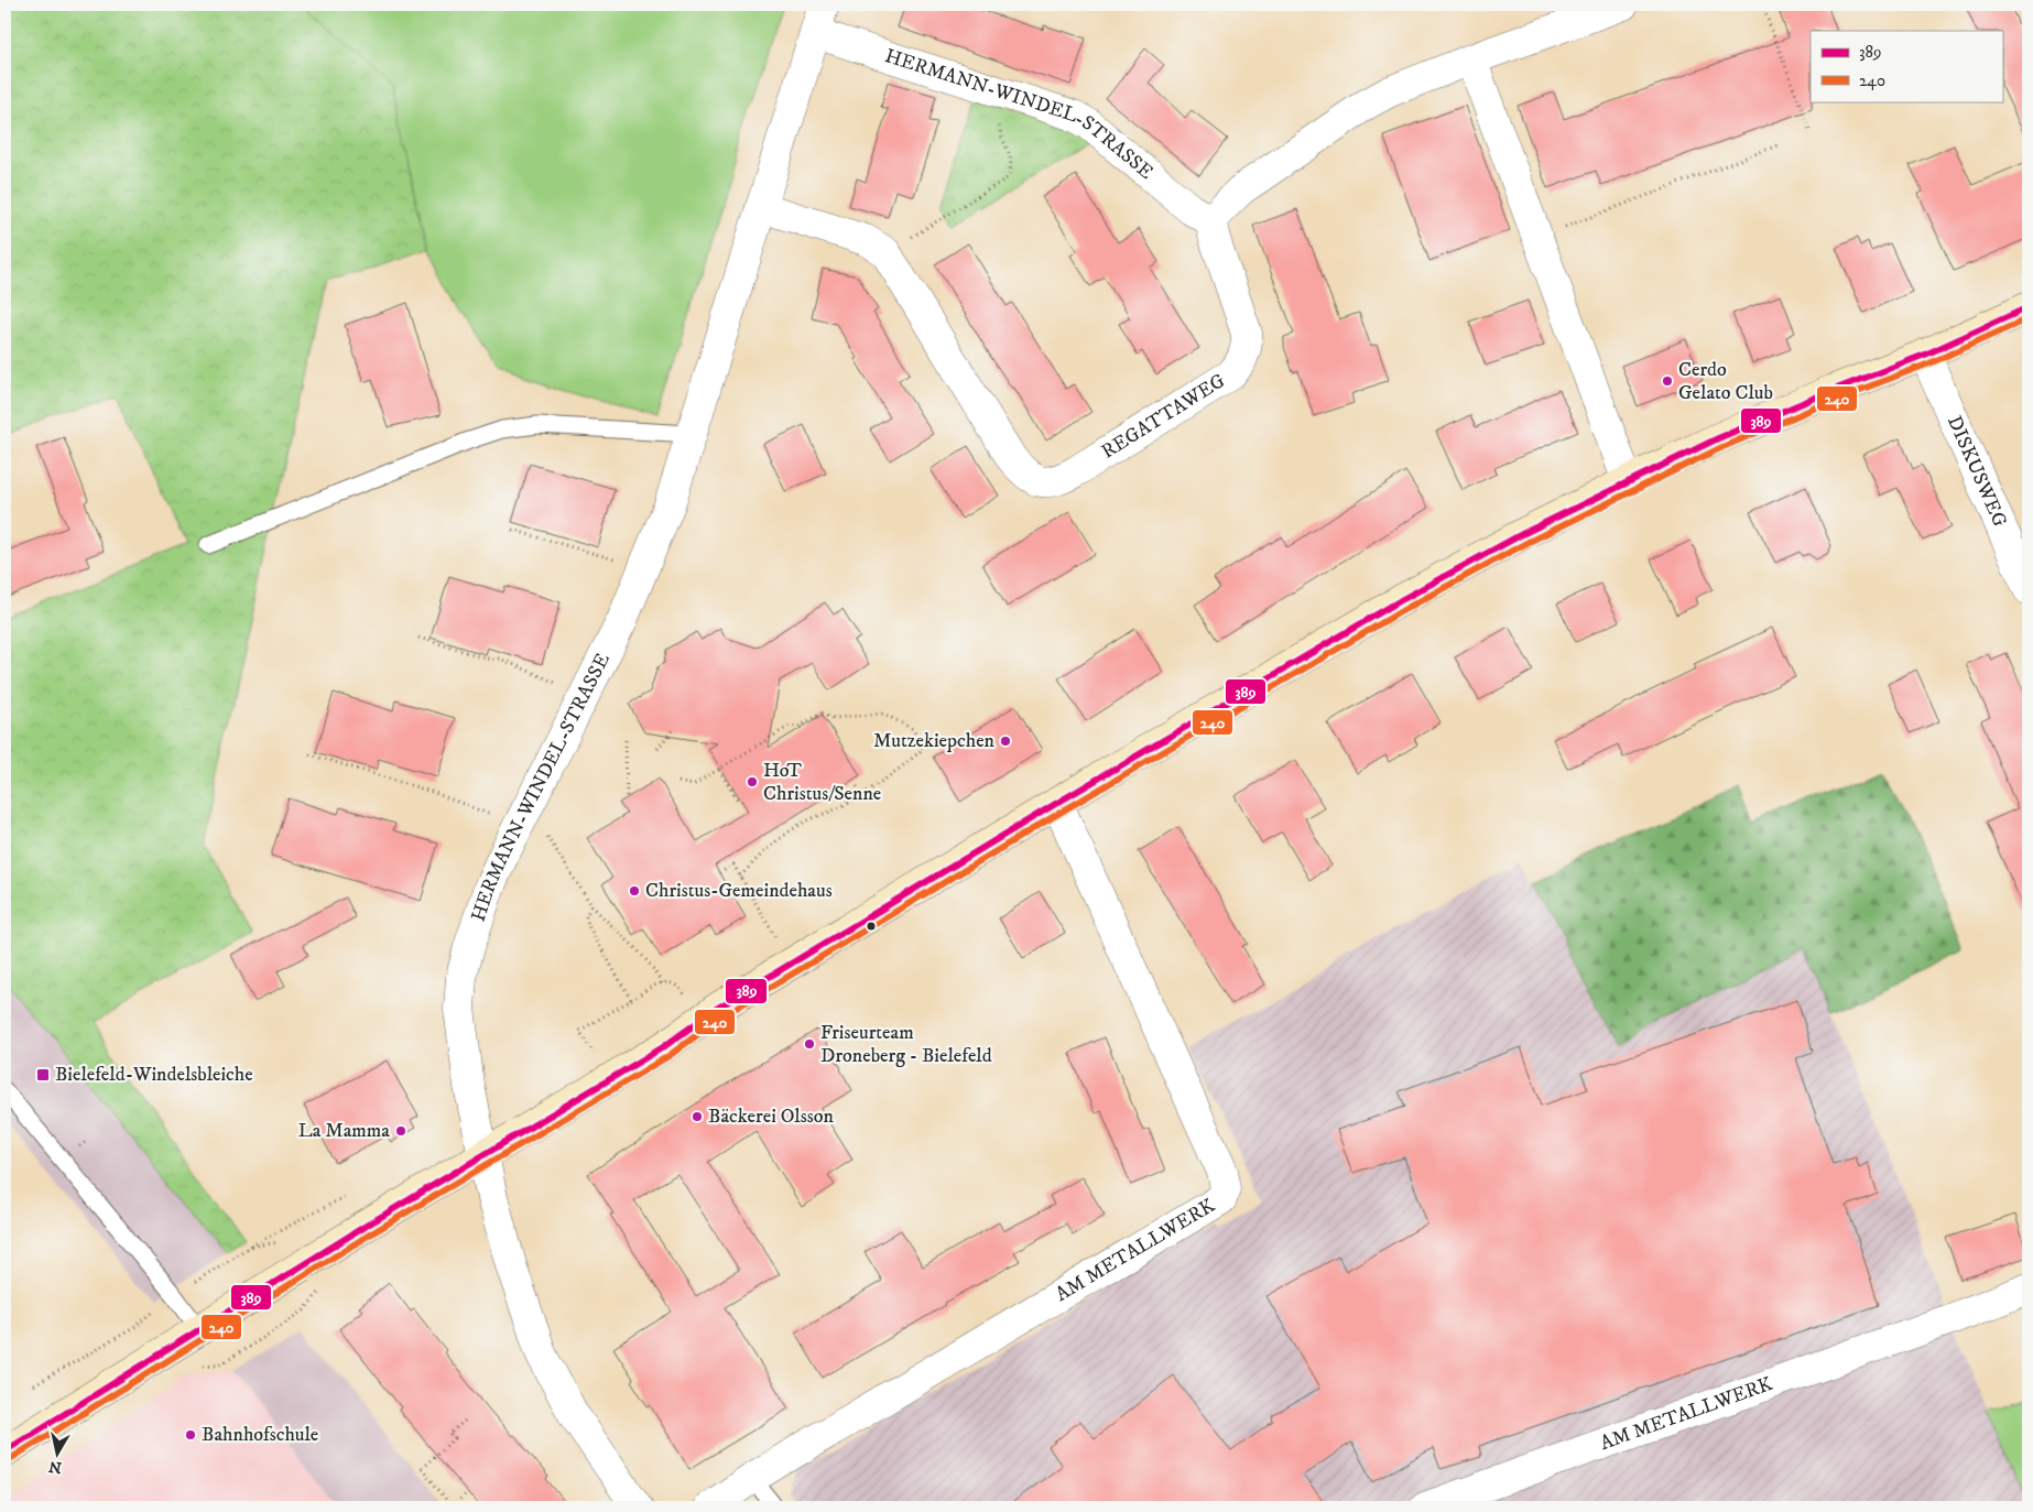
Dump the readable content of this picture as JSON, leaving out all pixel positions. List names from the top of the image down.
{
  "streets": {
    "street": [
      "HERMANN-WINDEL-STRASSE",
      "REGATTAWEG",
      "DISKUSWEG",
      "AM METALLWERK"
    ]
  },
  "crossings": [
    ["HERMANN-WINDEL-STRASSE", "REGATTAWEG"]
  ],
  "places": {
    "other": [
      "Cerdo Gelato Club",
      "Mutzekiepchen",
      "HoT Christus/Senne",
      "Christus-Gemeindehaus",
      "Friseurteam Droneberg - Bielefeld",
      "Bäckerei Olsson",
      "La Mamma",
      "Bahnhofschule"
    ],
    "transit": ["Bielefeld-Windelsbleiche"]
  },
  "lines": ["transit line 389", "transit line 240"],
  "legend": ["389", "240"],
  "north": "bottom"
}
